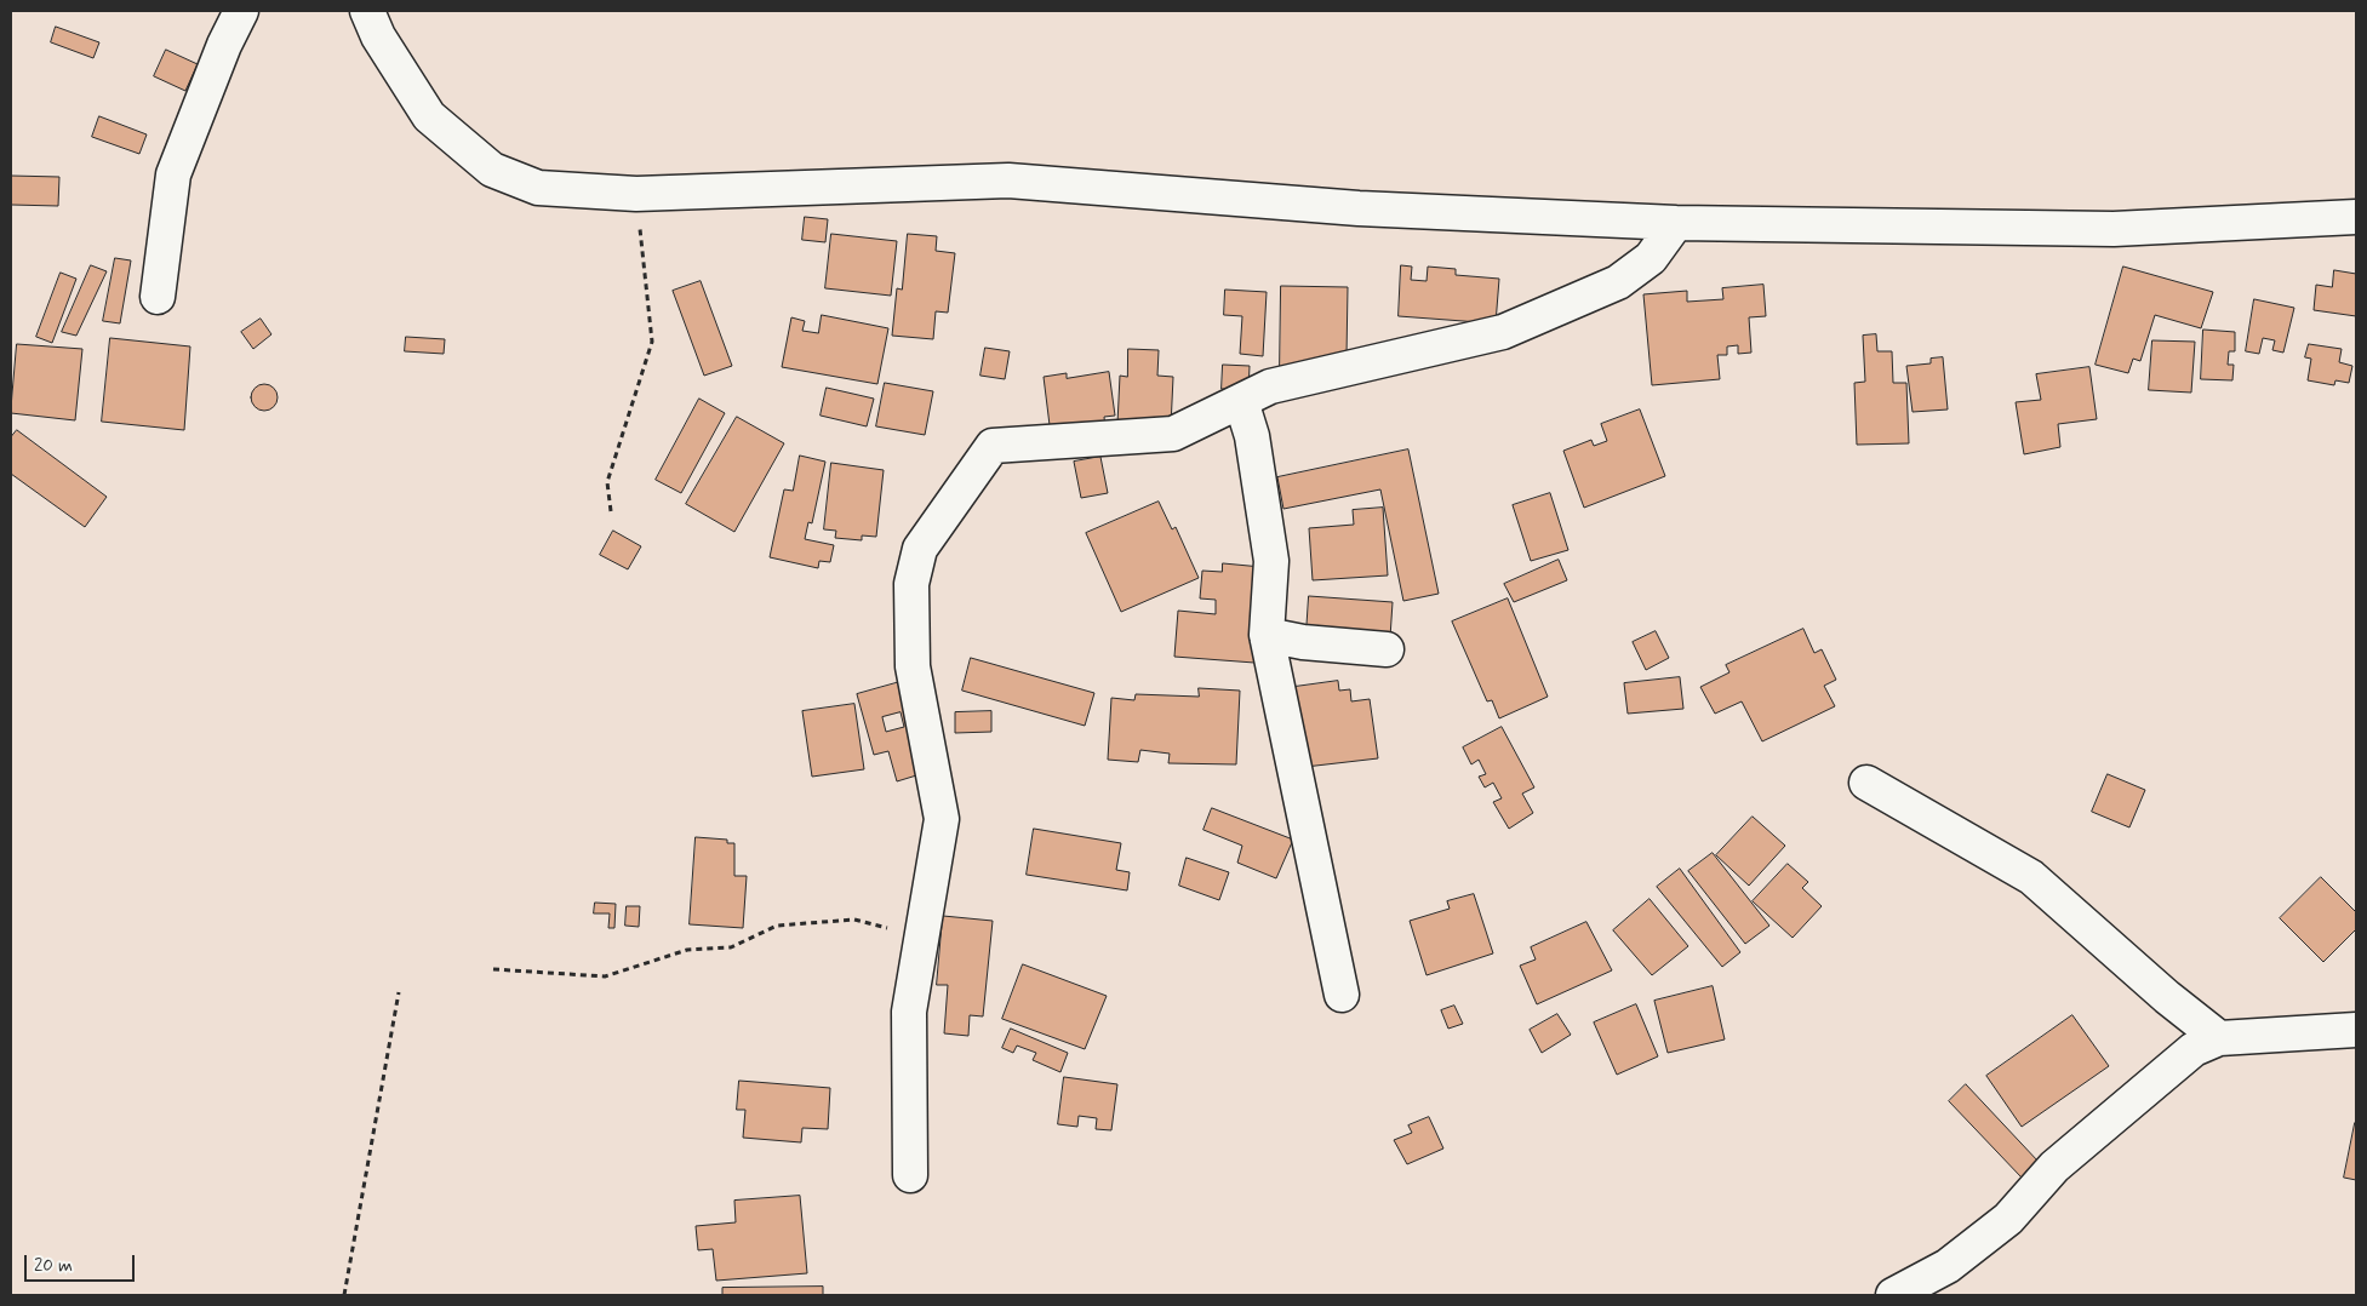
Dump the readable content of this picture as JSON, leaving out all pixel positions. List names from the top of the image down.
{
  "scale_bar": "20 m"
}
